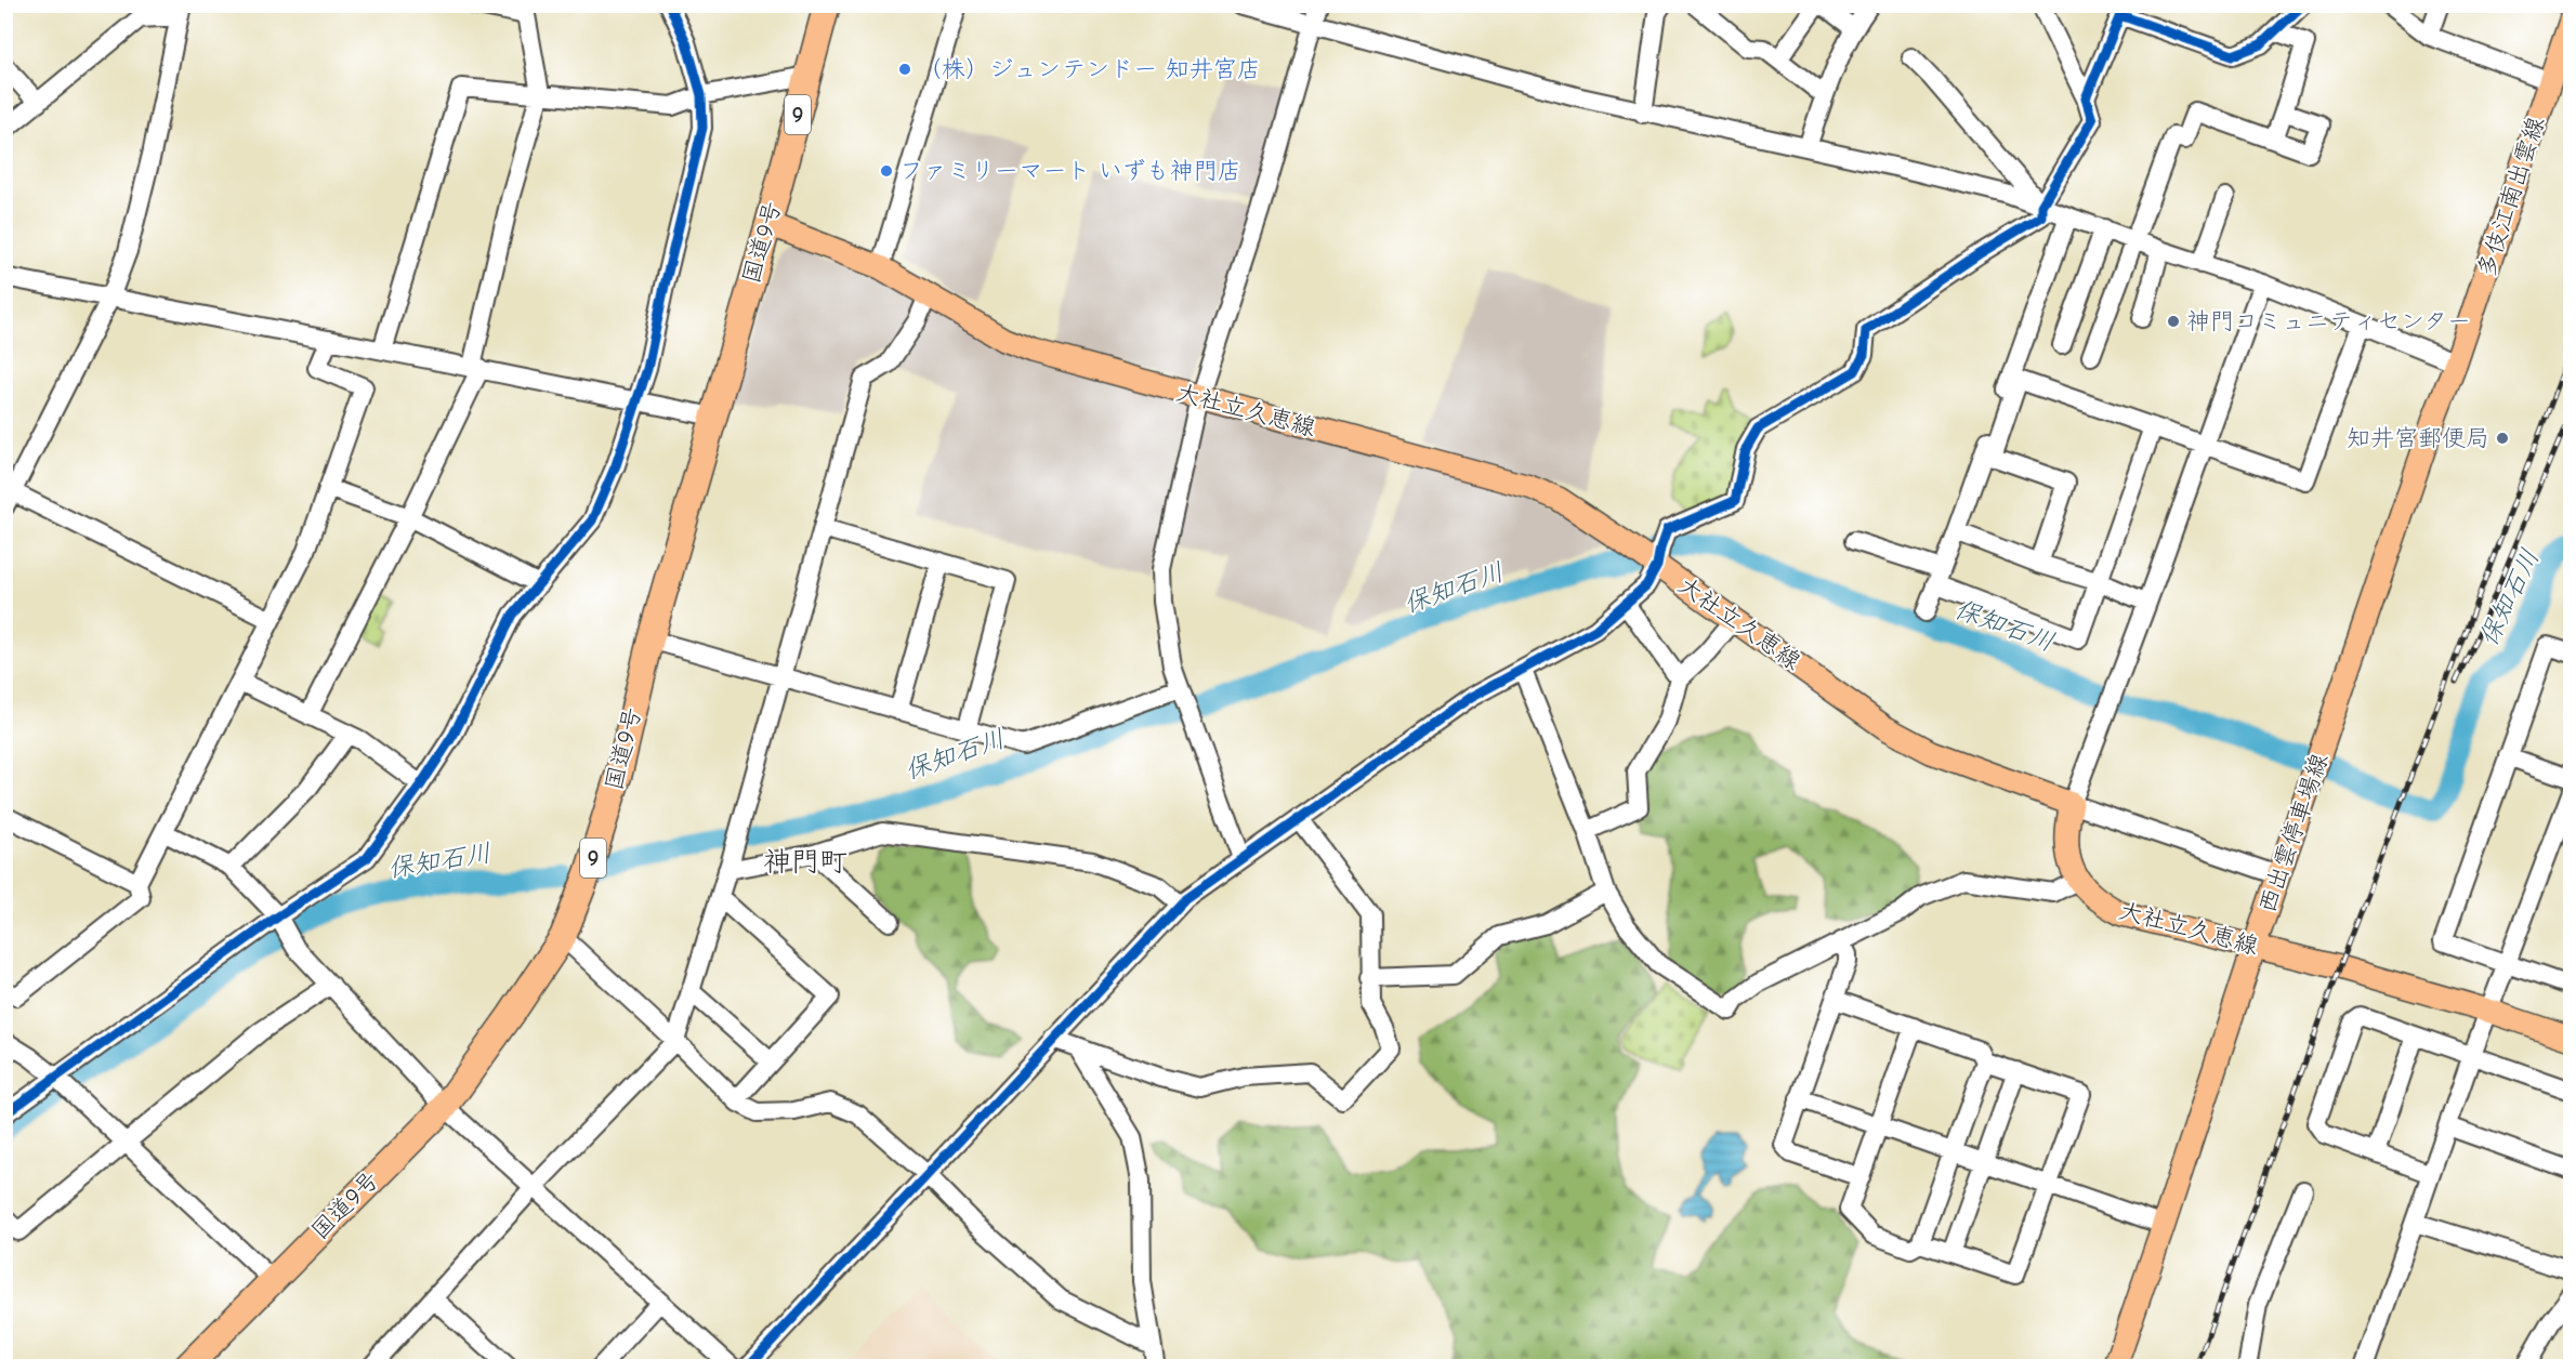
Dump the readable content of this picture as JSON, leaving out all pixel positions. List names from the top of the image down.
{
  "streets": {
    "highway": ["9", "国道9号"],
    "main road": ["多伎江南出雲線", "大社立久恵線", "西出雲停車場線"]
  },
  "crossings": [
    ["多伎江南出雲線", "西出雲停車場線"],
    ["国道9号", "大社立久恵線"],
    ["大社立久恵線", "西出雲停車場線"]
  ],
  "districts": ["神門町"],
  "water": ["保知石川"],
  "places": [
    "（株）ジュンテンドー 知井宮店",
    "ファミリーマート いずも神門店",
    "神門コミュニティセンター",
    "知井宮郵便局"
  ]
}
